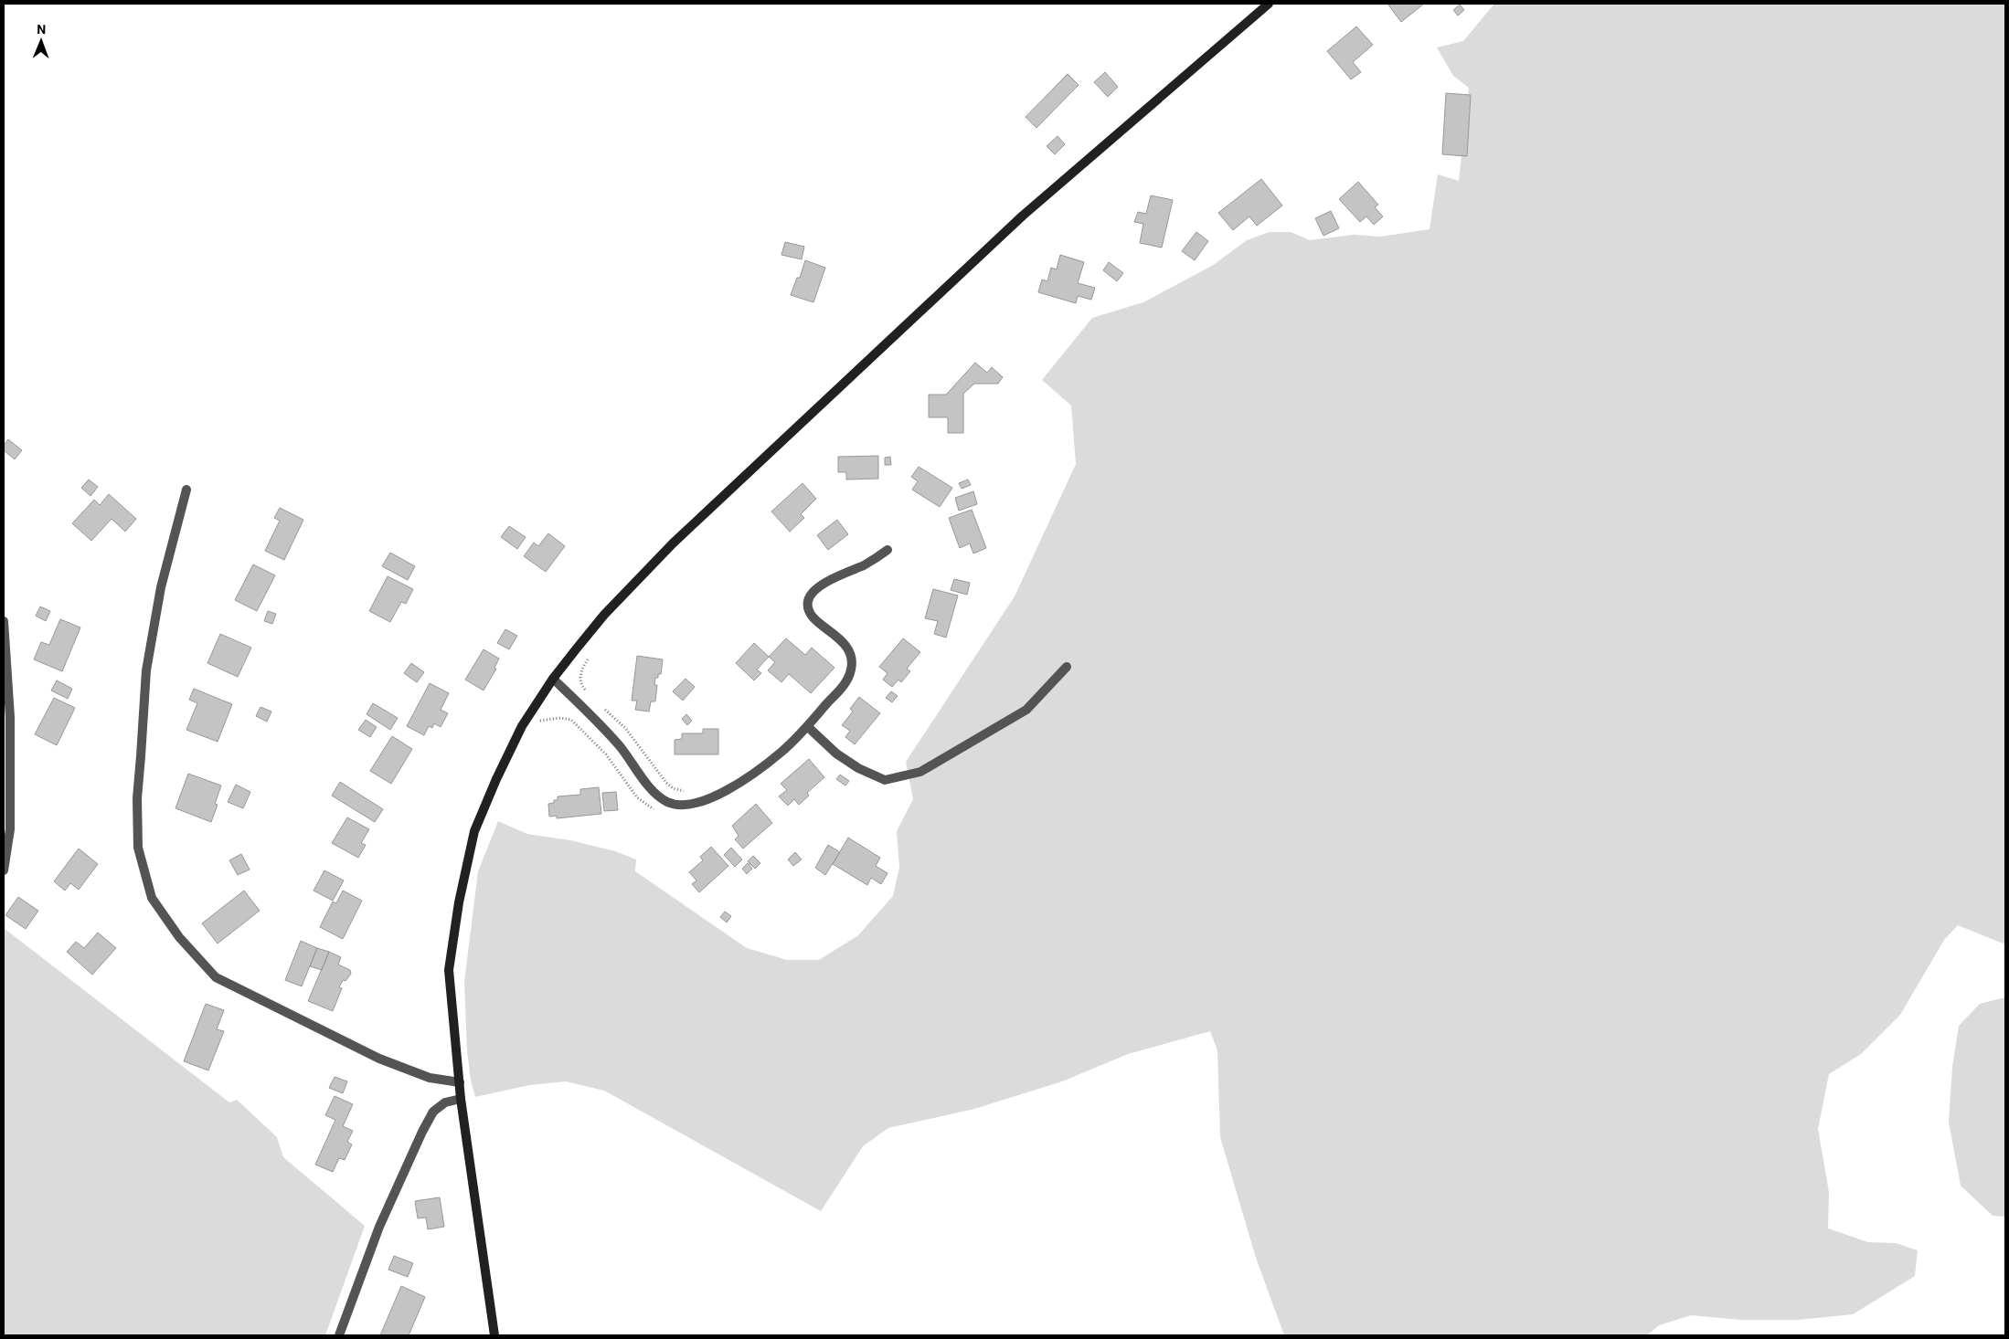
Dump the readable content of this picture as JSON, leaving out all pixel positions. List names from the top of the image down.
{
  "north": "top"
}
